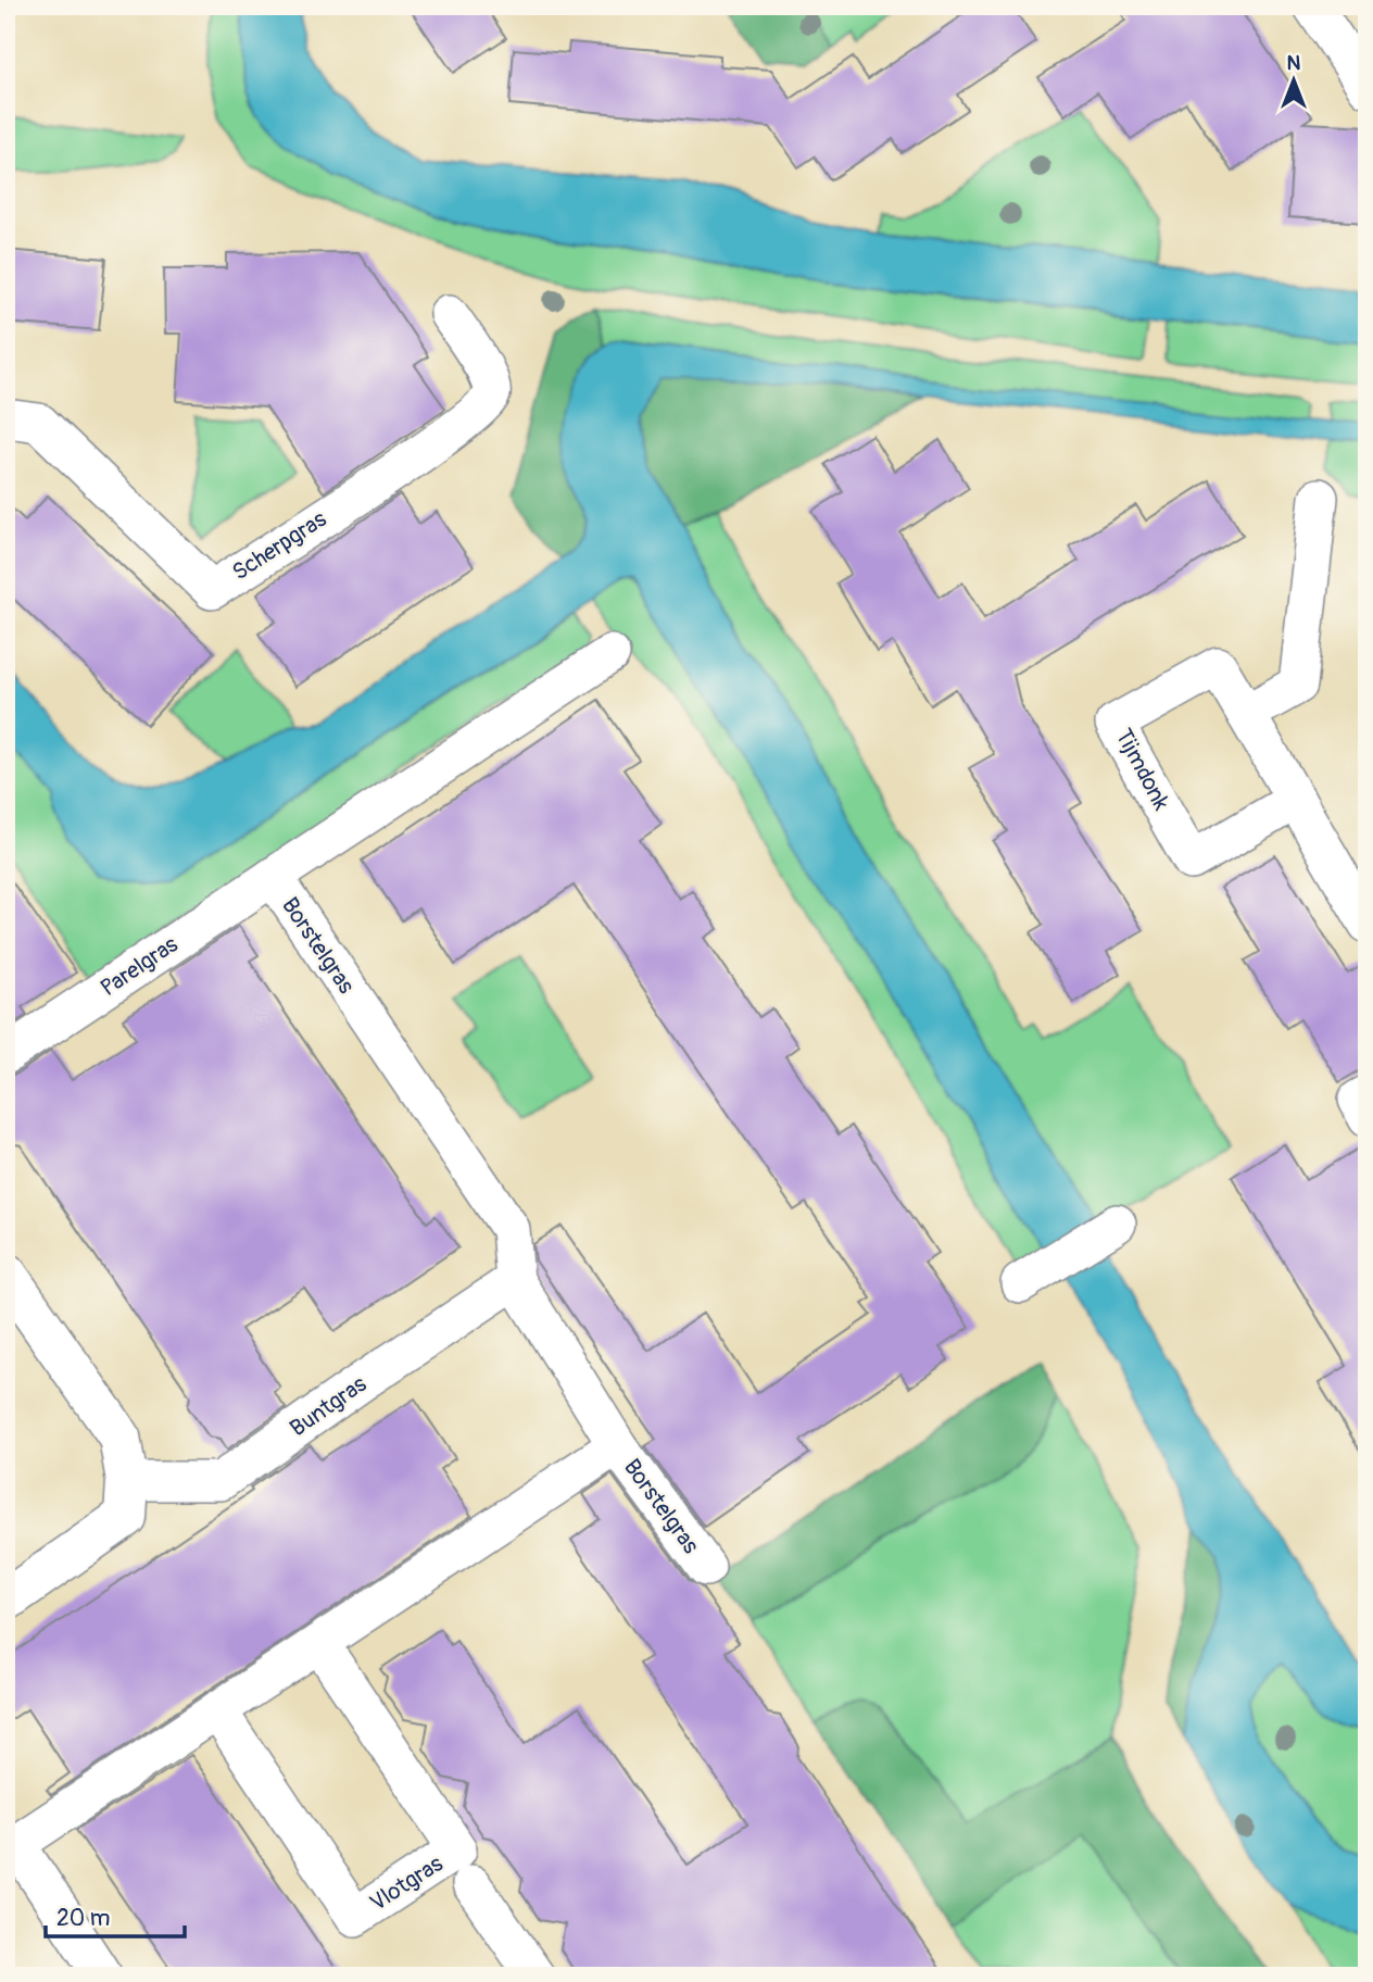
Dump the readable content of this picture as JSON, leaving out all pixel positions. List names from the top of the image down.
{
  "streets": {
    "street": [
      "Scherpgras",
      "Tijmdonk",
      "Borstelgras",
      "Parelgras",
      "Buntgras",
      "Vlotgras"
    ]
  },
  "crossings": [
    ["Borstelgras", "Parelgras"],
    ["Borstelgras", "Buntgras"]
  ],
  "scale_bar": "20 m",
  "north": "top"
}
